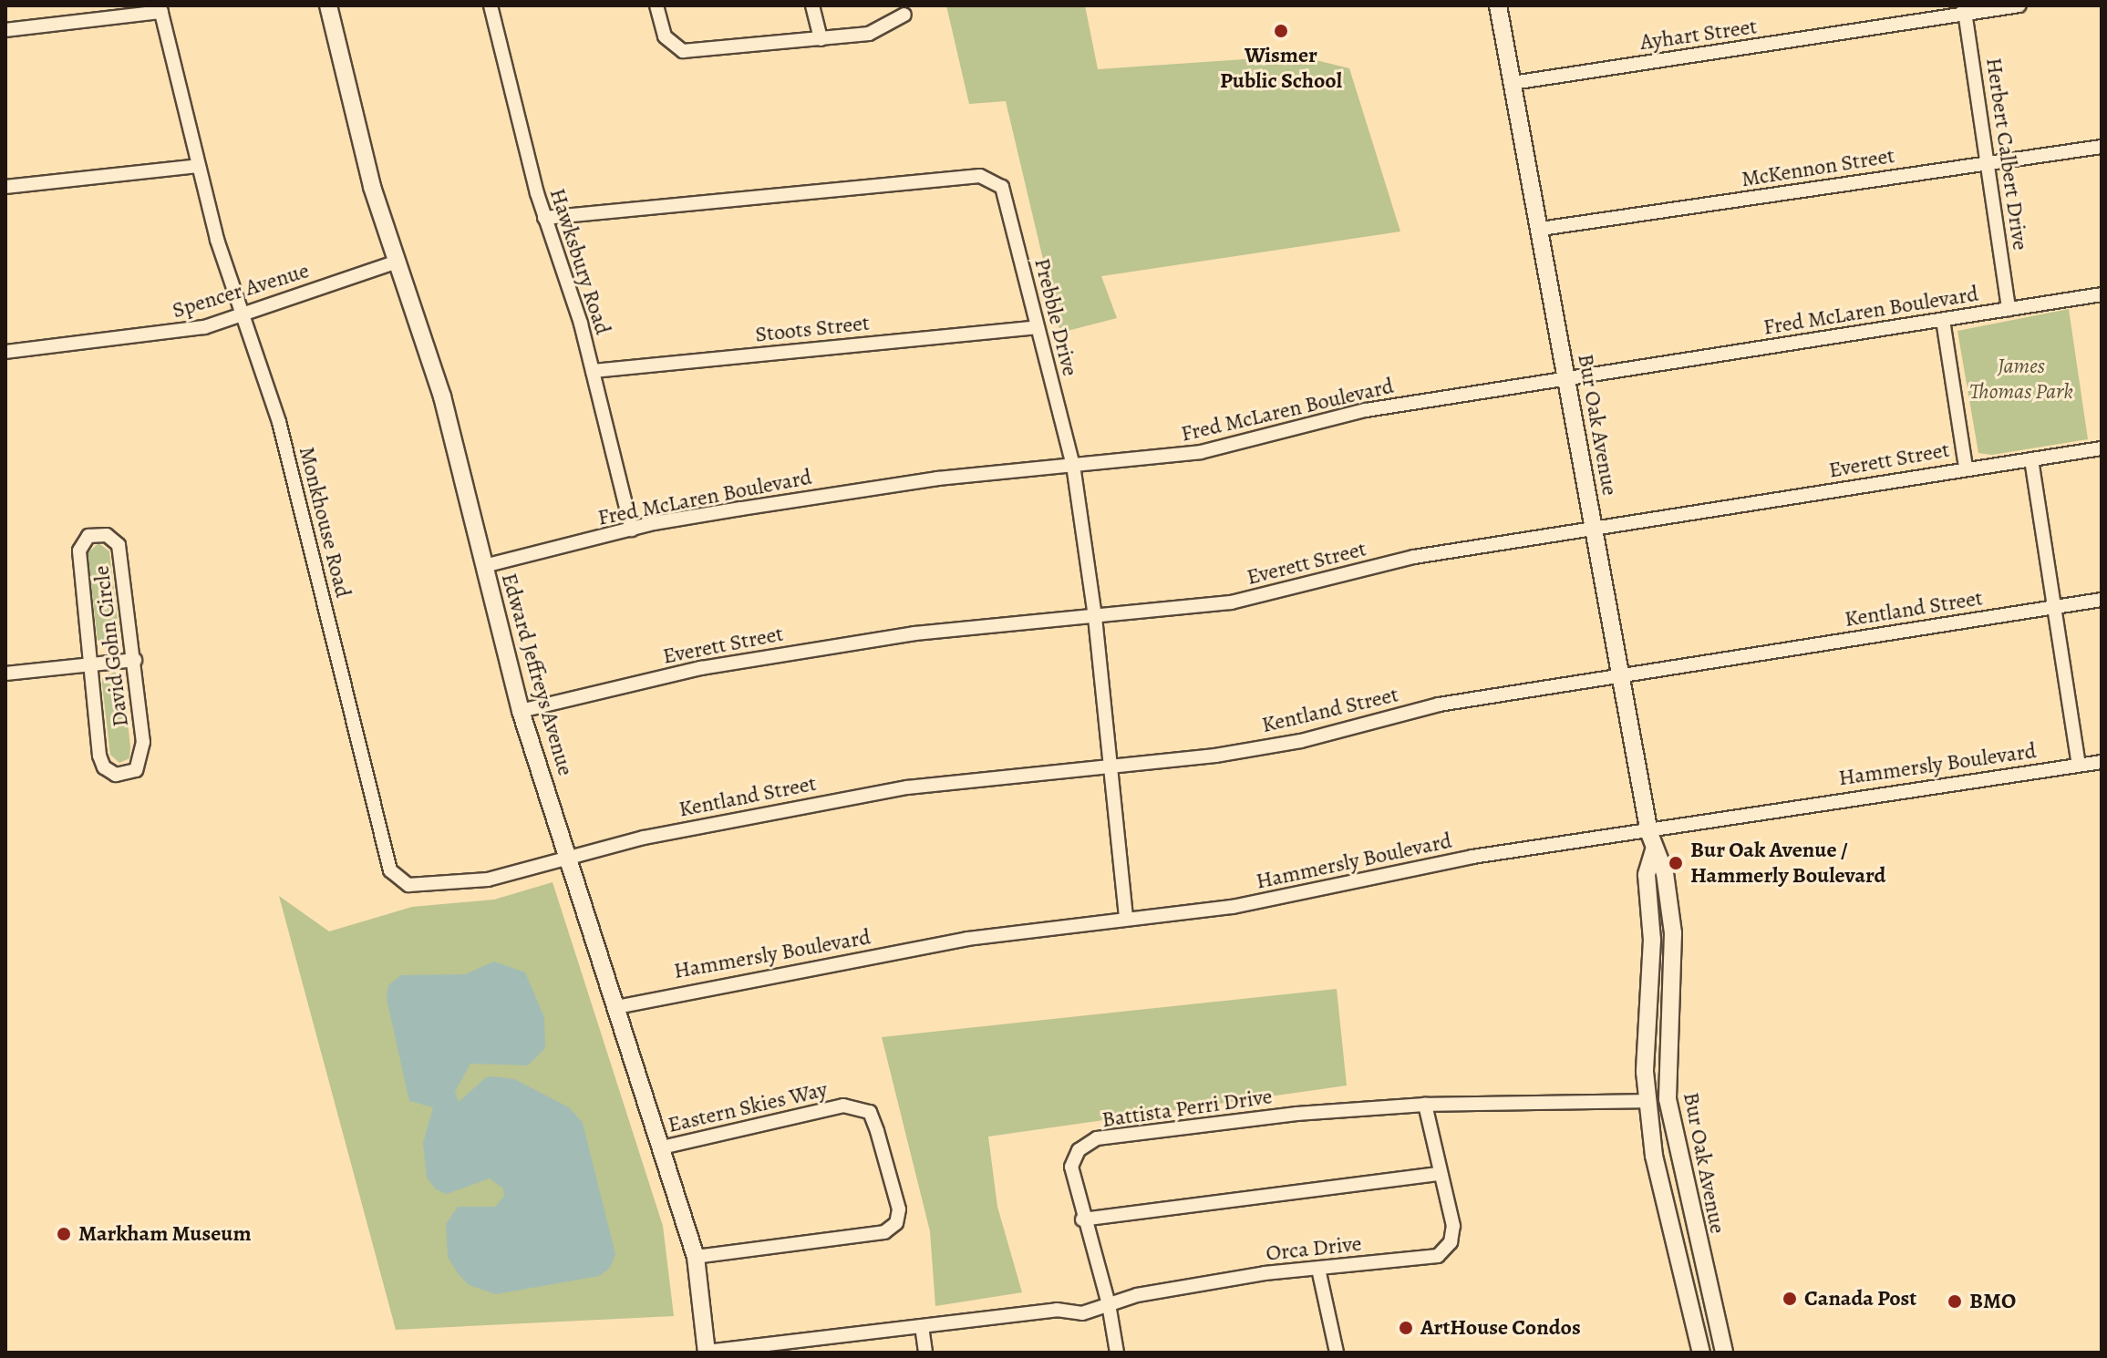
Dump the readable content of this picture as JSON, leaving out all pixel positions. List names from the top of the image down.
{
  "streets": {
    "street": [
      "Ayhart Street",
      "Herbert Calbert Drive",
      "McKennon Street",
      "Hawksbury Road",
      "Spencer Avenue",
      "Fred McLaren Boulevard",
      "Prebble Drive",
      "Stoots Street",
      "Bur Oak Avenue",
      "Everett Street",
      "Monkhouse Road",
      "Kentland Street",
      "David Gohn Circle",
      "Edward Jeffreys Avenue",
      "Hammersly Boulevard",
      "Eastern Skies Way",
      "Battista Perri Drive",
      "Orca Drive"
    ]
  },
  "crossings": [
    ["Ayhart Street", "Herbert Calbert Drive"],
    ["Ayhart Street", "Bur Oak Avenue"],
    ["Herbert Calbert Drive", "McKennon Street"],
    ["Herbert Calbert Drive", "Fred McLaren Boulevard"],
    ["McKennon Street", "Bur Oak Avenue"],
    ["Hawksbury Road", "Fred McLaren Boulevard"],
    ["Hawksbury Road", "Prebble Drive"],
    ["Hawksbury Road", "Stoots Street"],
    ["Spencer Avenue", "Monkhouse Road"],
    ["Spencer Avenue", "Edward Jeffreys Avenue"],
    ["Fred McLaren Boulevard", "Prebble Drive"],
    ["Fred McLaren Boulevard", "Bur Oak Avenue"],
    ["Fred McLaren Boulevard", "Edward Jeffreys Avenue"],
    ["Prebble Drive", "Stoots Street"],
    ["Prebble Drive", "Everett Street"],
    ["Prebble Drive", "Kentland Street"],
    ["Prebble Drive", "Hammersly Boulevard"],
    ["Bur Oak Avenue", "Everett Street"],
    ["Bur Oak Avenue", "Kentland Street"],
    ["Bur Oak Avenue", "Hammersly Boulevard"],
    ["Bur Oak Avenue", "Battista Perri Drive"],
    ["Everett Street", "Edward Jeffreys Avenue"],
    ["Monkhouse Road", "Kentland Street"],
    ["Monkhouse Road", "Edward Jeffreys Avenue"],
    ["Kentland Street", "Edward Jeffreys Avenue"],
    ["Edward Jeffreys Avenue", "Hammersly Boulevard"],
    ["Edward Jeffreys Avenue", "Eastern Skies Way"],
    ["Edward Jeffreys Avenue", "Orca Drive"],
    ["Battista Perri Drive", "Orca Drive"]
  ],
  "parks": ["James Thomas Park"],
  "places": [
    "Wismer Public School",
    "Bur Oak Avenue / Hammerly Boulevard",
    "Markham Museum",
    "Canada Post",
    "BMO",
    "ArtHouse Condos"
  ]
}
